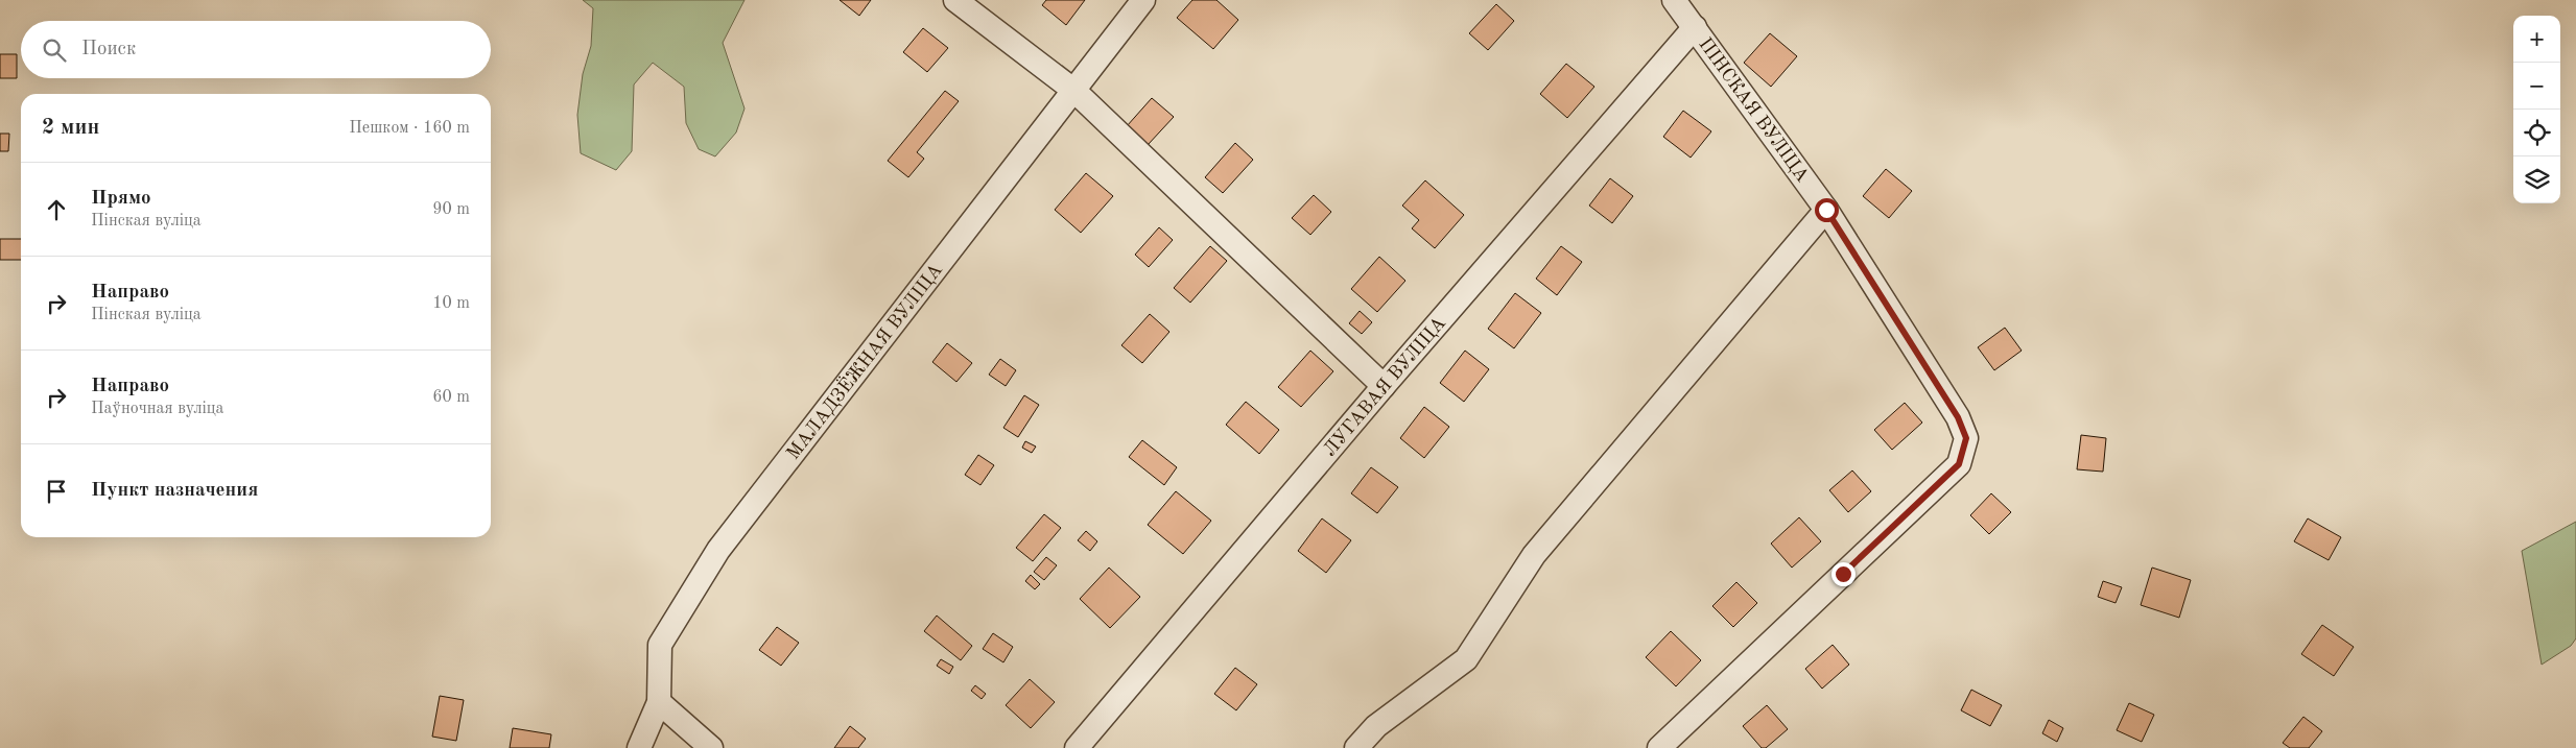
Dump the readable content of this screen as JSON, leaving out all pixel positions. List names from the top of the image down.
{
  "streets": {
    "street": ["ПІНСКАЯ ВУЛІЦА", "МАЛАДЗЁЖНАЯ ВУЛІЦА", "ЛУГАВАЯ ВУЛІЦА"]
  },
  "crossings": [
    ["ПІНСКАЯ ВУЛІЦА", "ЛУГАВАЯ ВУЛІЦА"]
  ],
  "page": {
    "map_buttons": ["+", "−"],
    "search": "Поиск",
    "heading": ["2 мин", "Пешком · 160 m"],
    "list": [
      ["Прямо", "Пінская вуліца", "90 m"],
      ["Направо", "Пінская вуліца", "10 m"],
      ["Направо", "Паўночная вуліца", "60 m"],
      "Пункт назначения"
    ]
  }
}
